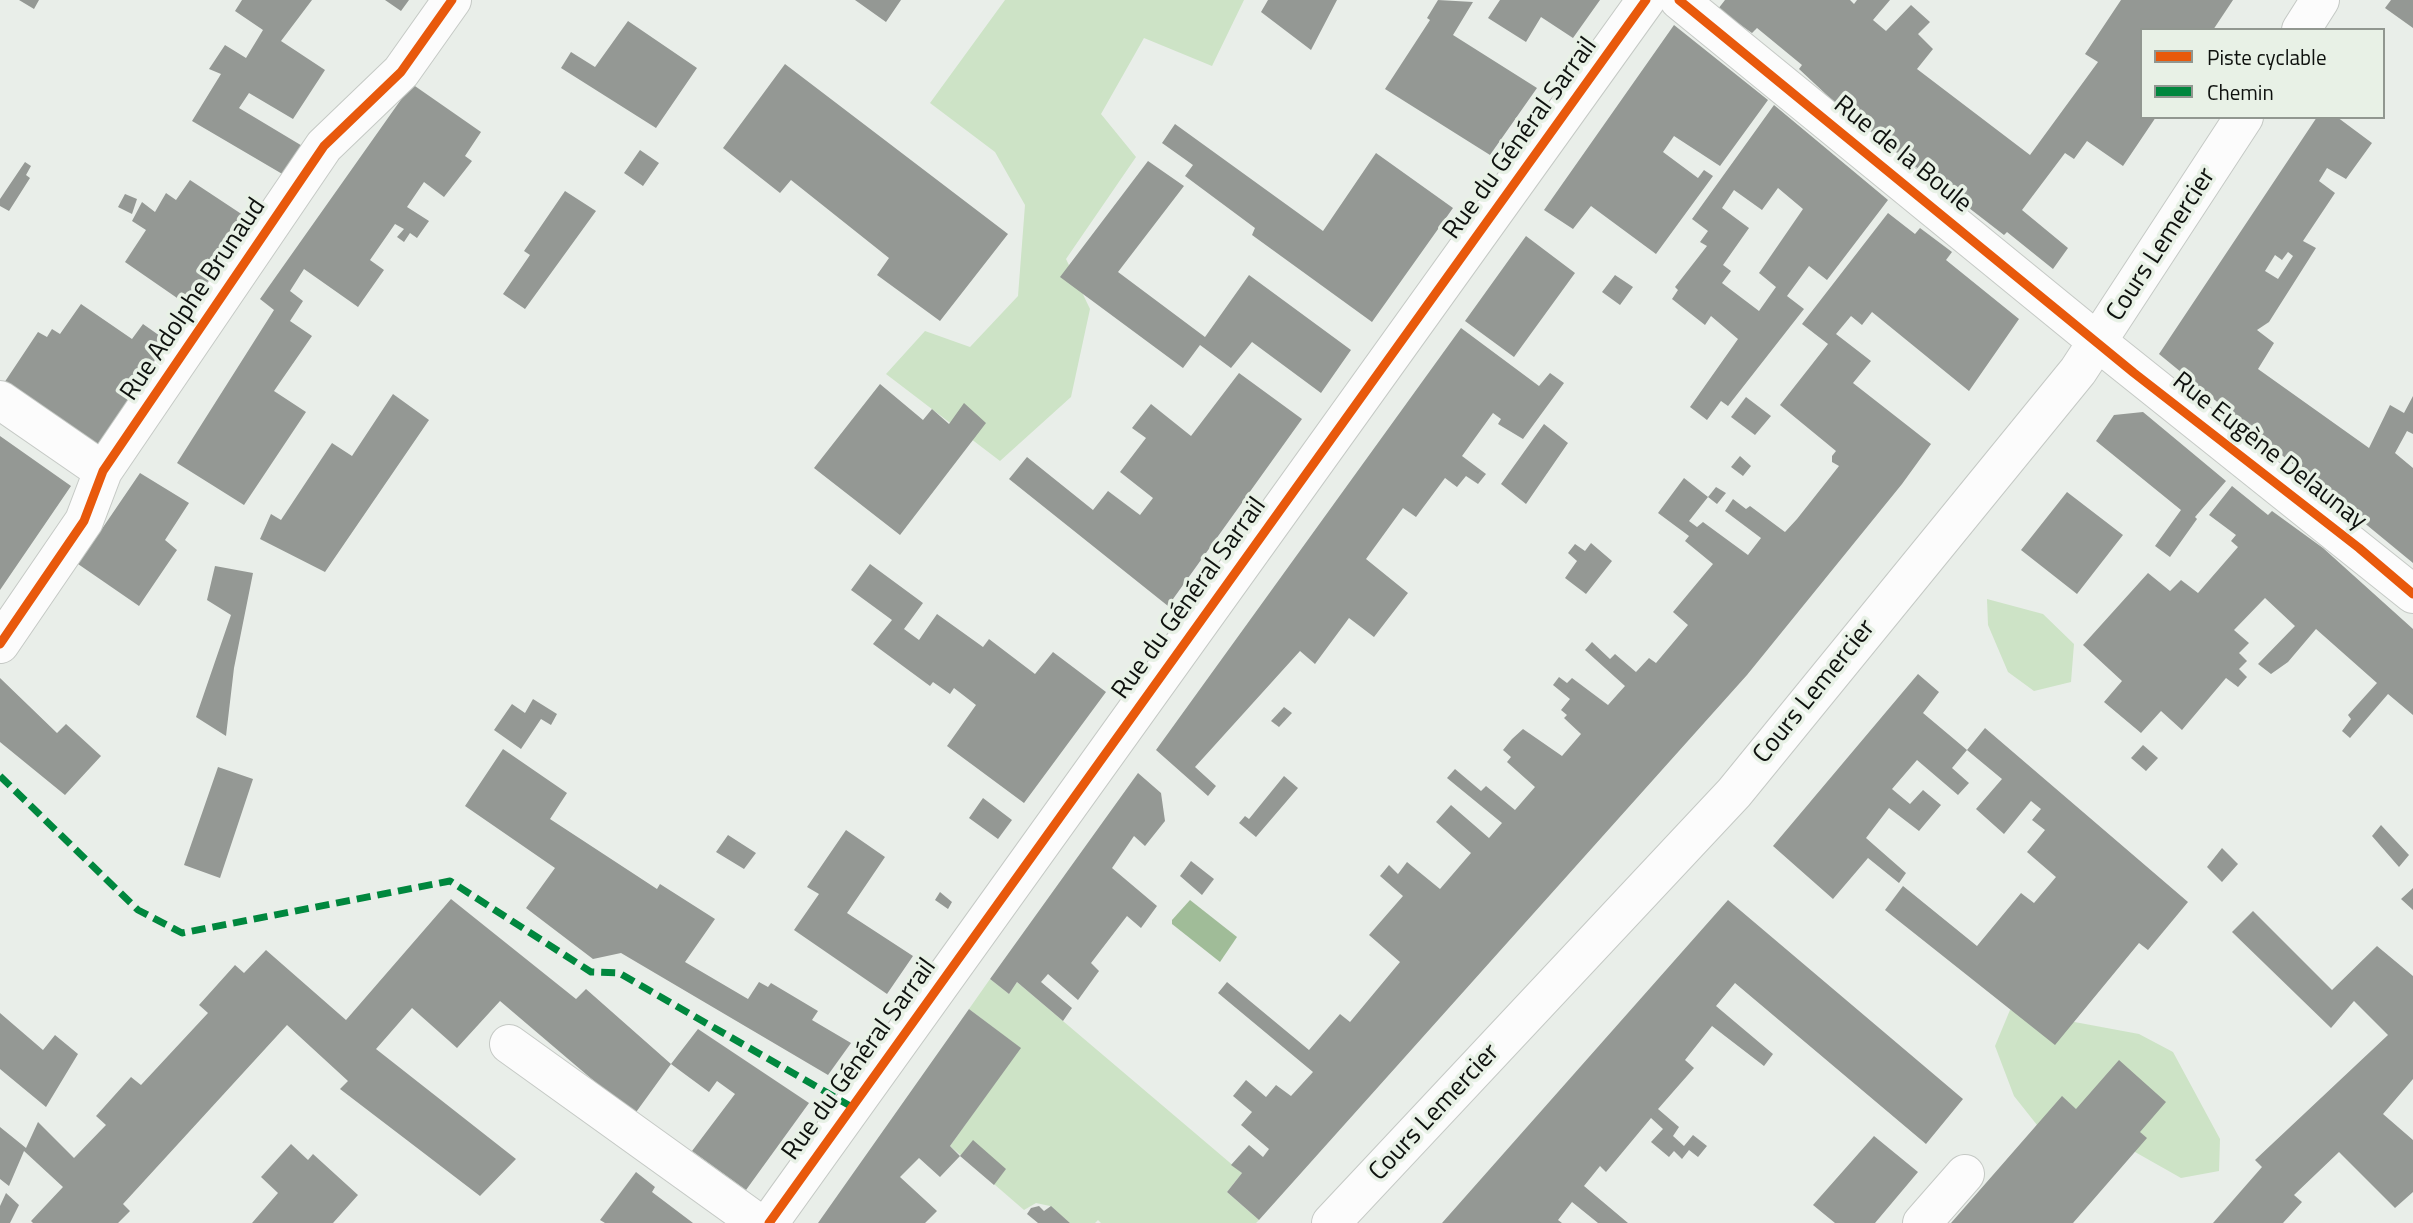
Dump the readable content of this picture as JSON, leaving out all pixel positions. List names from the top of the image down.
{
  "streets": {
    "street": [
      "Rue du Général Sarrail",
      "Rue de la Boule",
      "Cours Lemercier",
      "Rue Adolphe Brunaud",
      "Rue Eugène Delaunay"
    ]
  },
  "crossings": [
    ["Rue de la Boule", "Cours Lemercier"],
    ["Rue de la Boule", "Rue Eugène Delaunay"],
    ["Cours Lemercier", "Rue Eugène Delaunay"]
  ],
  "legend": ["Piste cyclable", "Chemin"]
}
